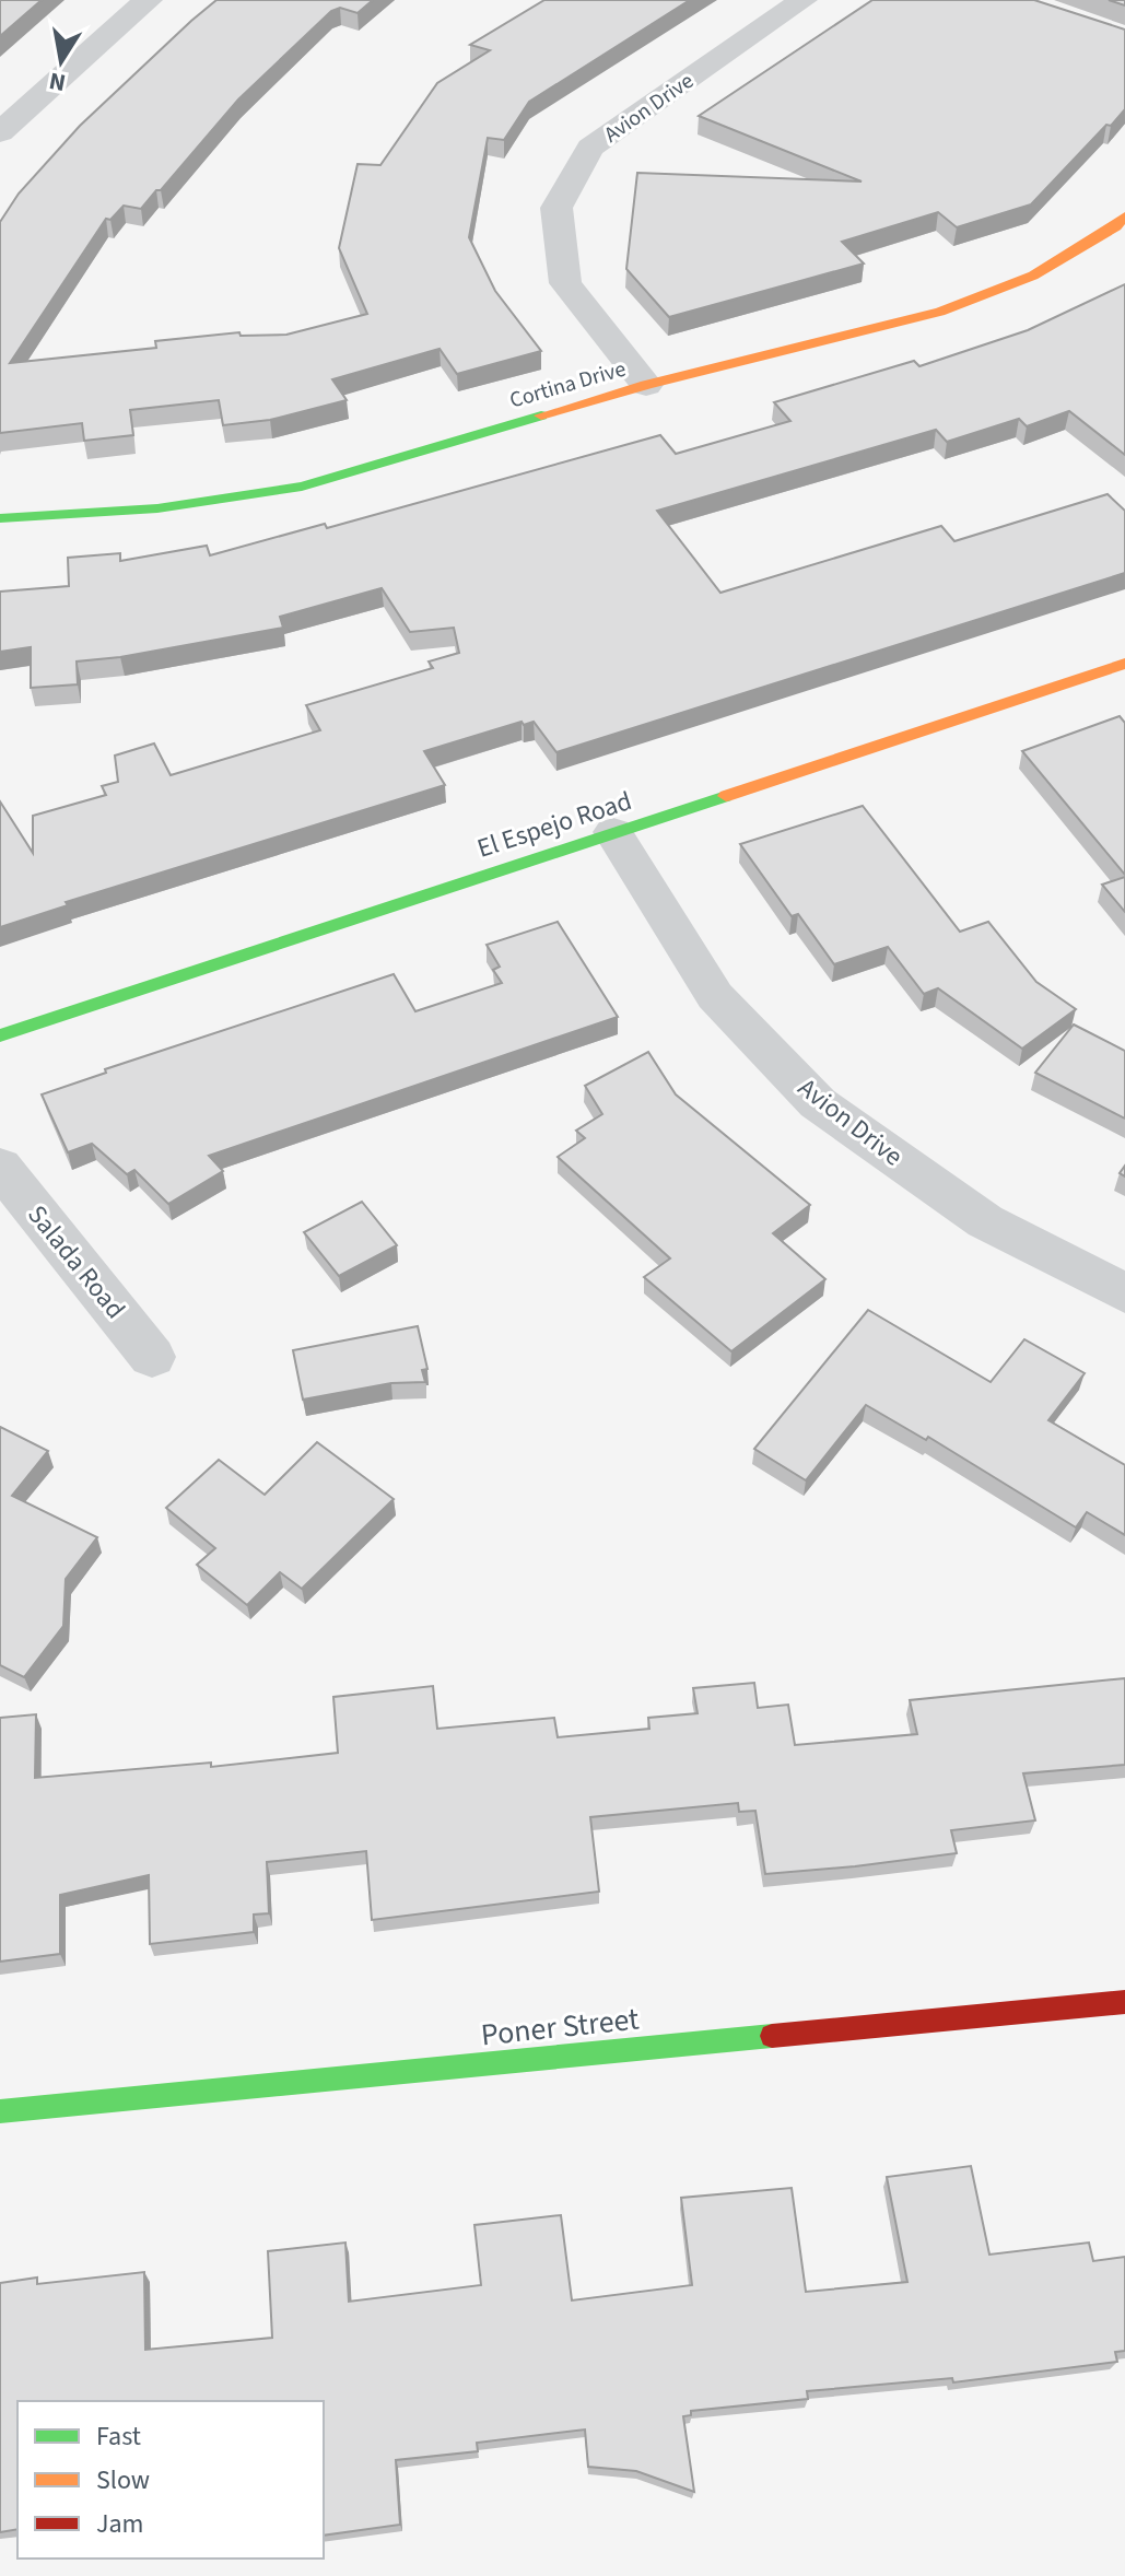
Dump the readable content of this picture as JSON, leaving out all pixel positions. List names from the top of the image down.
{
  "streets": {
    "street": [
      "Avion Drive",
      "Cortina Drive",
      "El Espejo Road",
      "Salada Road",
      "Poner Street"
    ]
  },
  "crossings": [
    ["Avion Drive", "Cortina Drive"],
    ["Avion Drive", "El Espejo Road"]
  ],
  "legend": ["Fast", "Slow", "Jam"],
  "north": "bottom"
}
